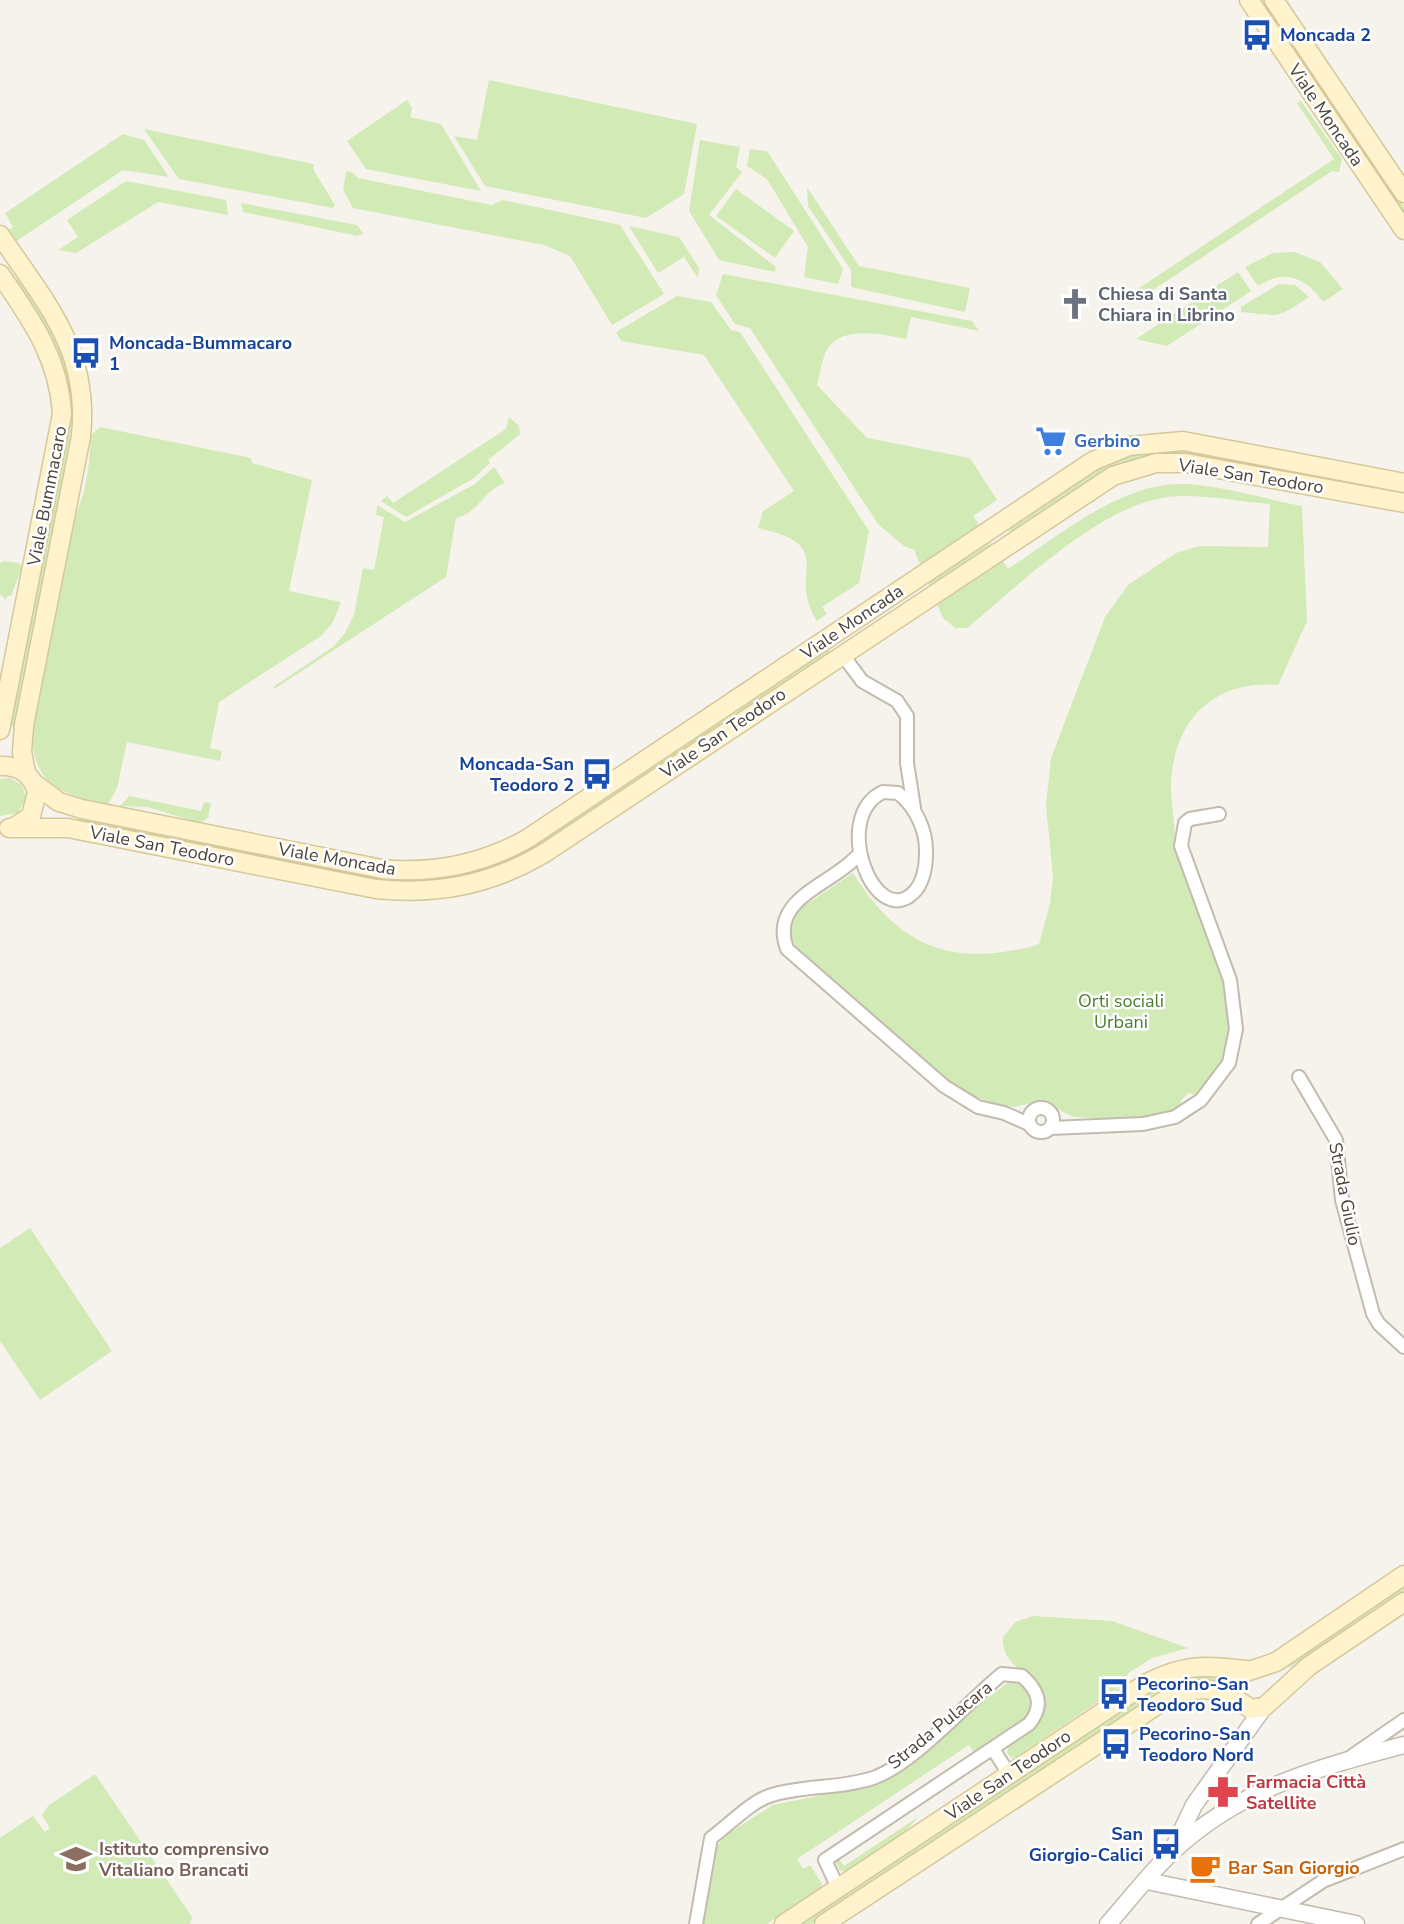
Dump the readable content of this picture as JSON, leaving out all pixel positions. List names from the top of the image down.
{
  "streets": {
    "main road": ["Viale Moncada", "Viale San Teodoro", "Viale Bummacaro"],
    "street": ["Strada Giulio", "Strada Pulacara"]
  },
  "crossings": [
    ["Viale San Teodoro", "Strada Pulacara"]
  ],
  "parks": ["Orti sociali Urbani"],
  "places": {
    "bus stop": [
      "Moncada 2",
      "Moncada-Bummacaro 1",
      "Moncada-San Teodoro 2",
      "Pecorino-San Teodoro Sud",
      "Pecorino-San Teodoro Nord",
      "San Giorgio-Calici"
    ],
    "church": ["Chiesa di Santa Chiara in Librino"],
    "supermarket": ["Gerbino"],
    "pharmacy": ["Farmacia Città Satellite"],
    "school or university": ["Istituto comprensivo Vitaliano Brancati"],
    "cafe": ["Bar San Giorgio"]
  }
}
